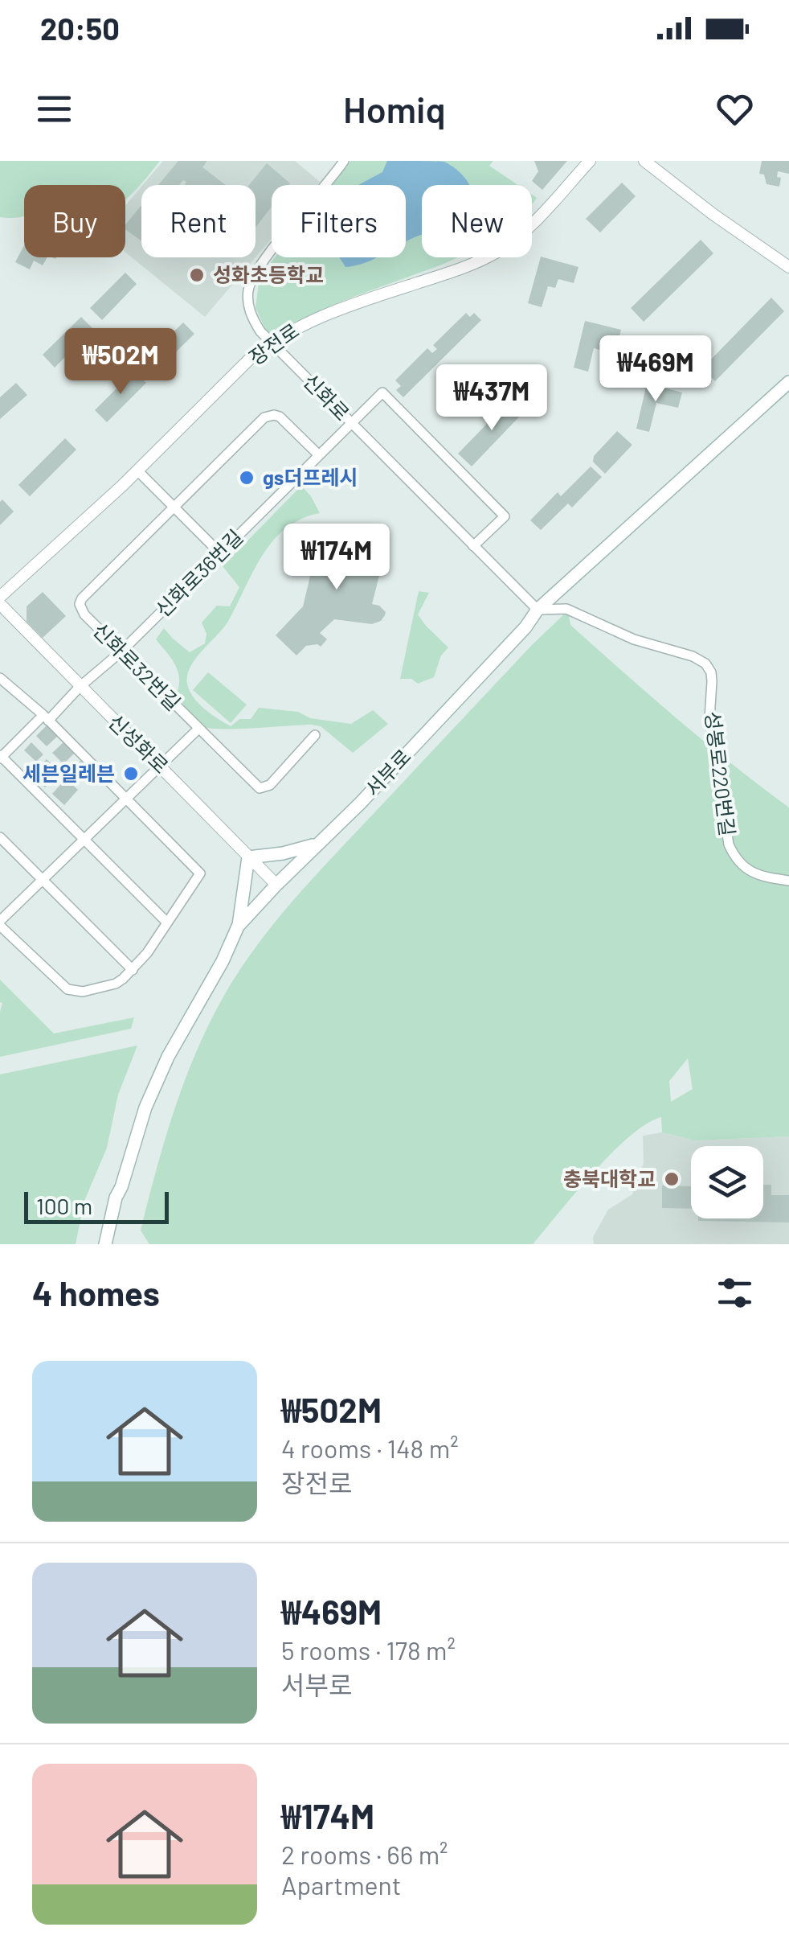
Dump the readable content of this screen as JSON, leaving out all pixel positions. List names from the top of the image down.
{
  "streets": {
    "main road": ["서부로"],
    "street": [
      "장전로",
      "신화로",
      "신화로36번길",
      "신화로32번길",
      "신성화로",
      "성봉로220번길"
    ]
  },
  "crossings": [
    ["장전로", "신화로"],
    ["신화로", "신화로36번길"],
    ["신화로", "서부로"],
    ["신화로", "성봉로220번길"],
    ["신화로36번길", "신화로32번길"],
    ["신화로36번길", "신성화로"],
    ["신성화로", "서부로"],
    ["서부로", "성봉로220번길"]
  ],
  "places": [
    "성화초등학교",
    "gs더프레시",
    "세븐일레븐",
    "충북대학교"
  ],
  "scale_bar": "100 m",
  "page": {
    "status": "20:50",
    "header": "Homiq",
    "chip": [
      "Buy",
      "Rent",
      "Filters",
      "New"
    ],
    "price": [
      "₩502M",
      "₩469M",
      "₩437M",
      "₩174M"
    ],
    "scale": "100 m",
    "heading": "4 homes",
    "list": [
      {
        "name": "₩502M",
        "note": "4 rooms · 148 m² · 장전로"
      },
      {
        "name": "₩469M",
        "note": "5 rooms · 178 m² · 서부로"
      },
      {
        "name": "₩174M",
        "note": "2 rooms · 66 m² · Apartment"
      }
    ]
  }
}
